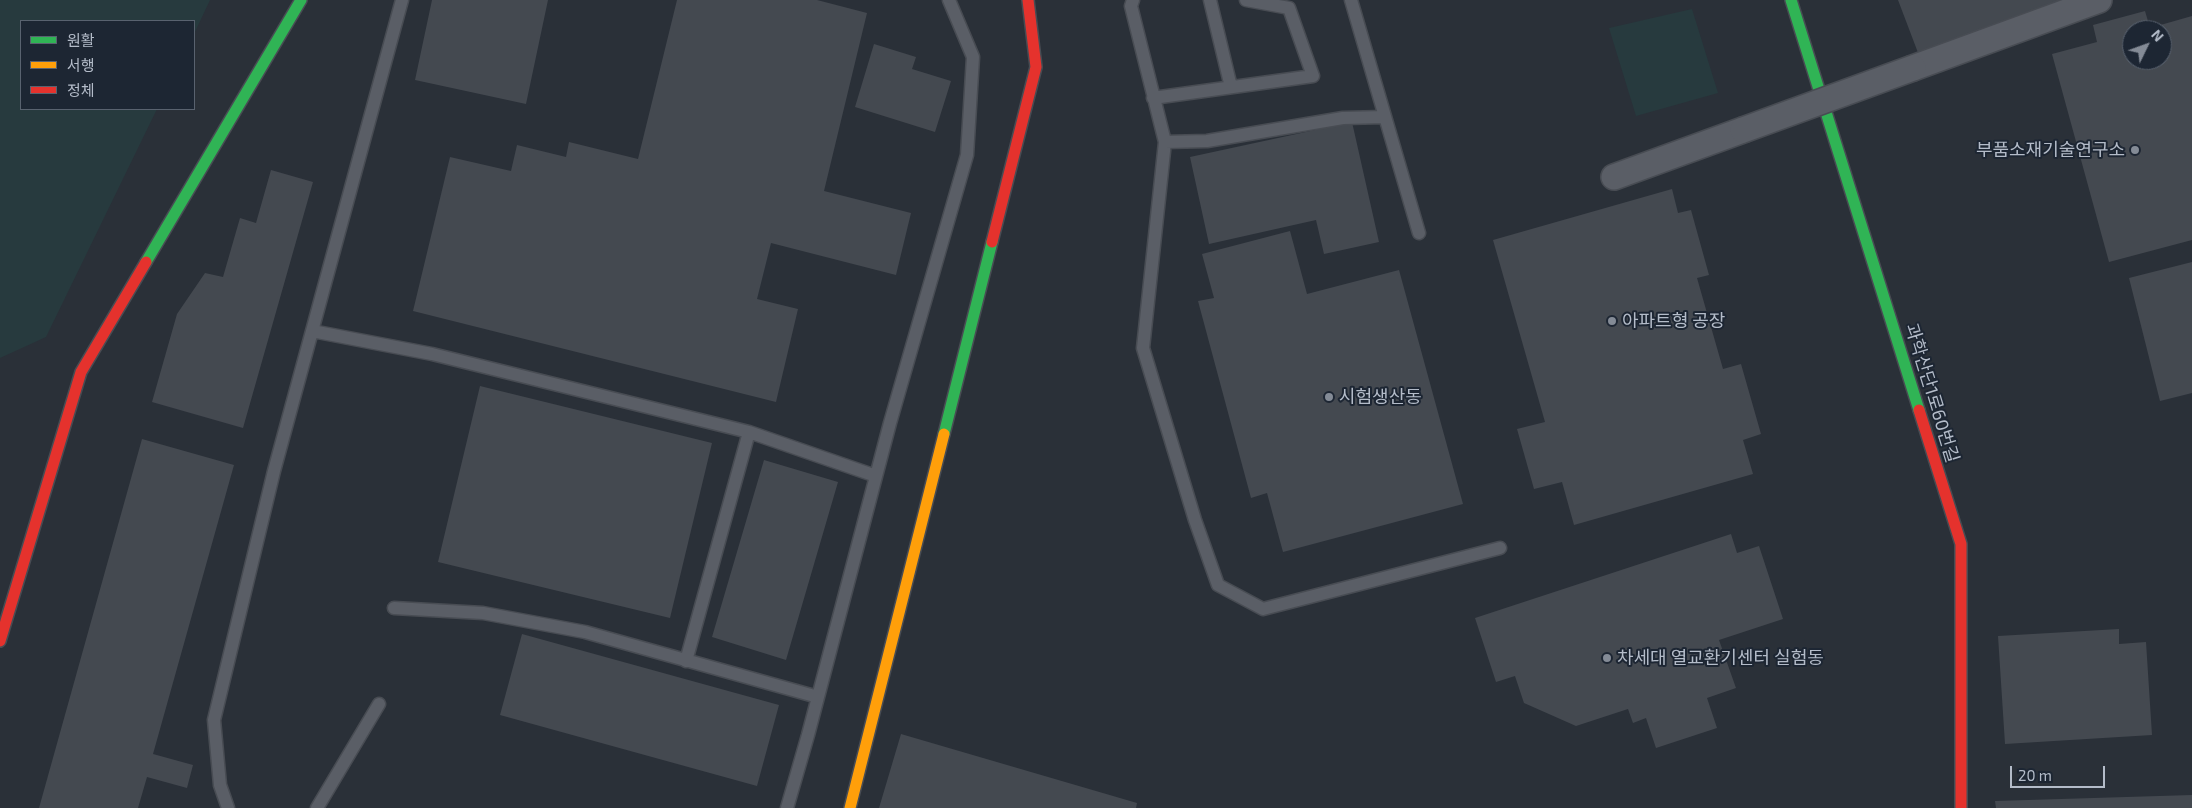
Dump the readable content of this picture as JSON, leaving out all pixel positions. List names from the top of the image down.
{
  "streets": {
    "street": ["과학산단1로60번길"]
  },
  "places": [
    "부품소재기술연구소",
    "아파트형 공장",
    "시험생산동",
    "차세대 열교환기센터 실험동"
  ],
  "legend": ["원활", "서행", "정체"],
  "scale_bar": "20 m",
  "north": "top right"
}
